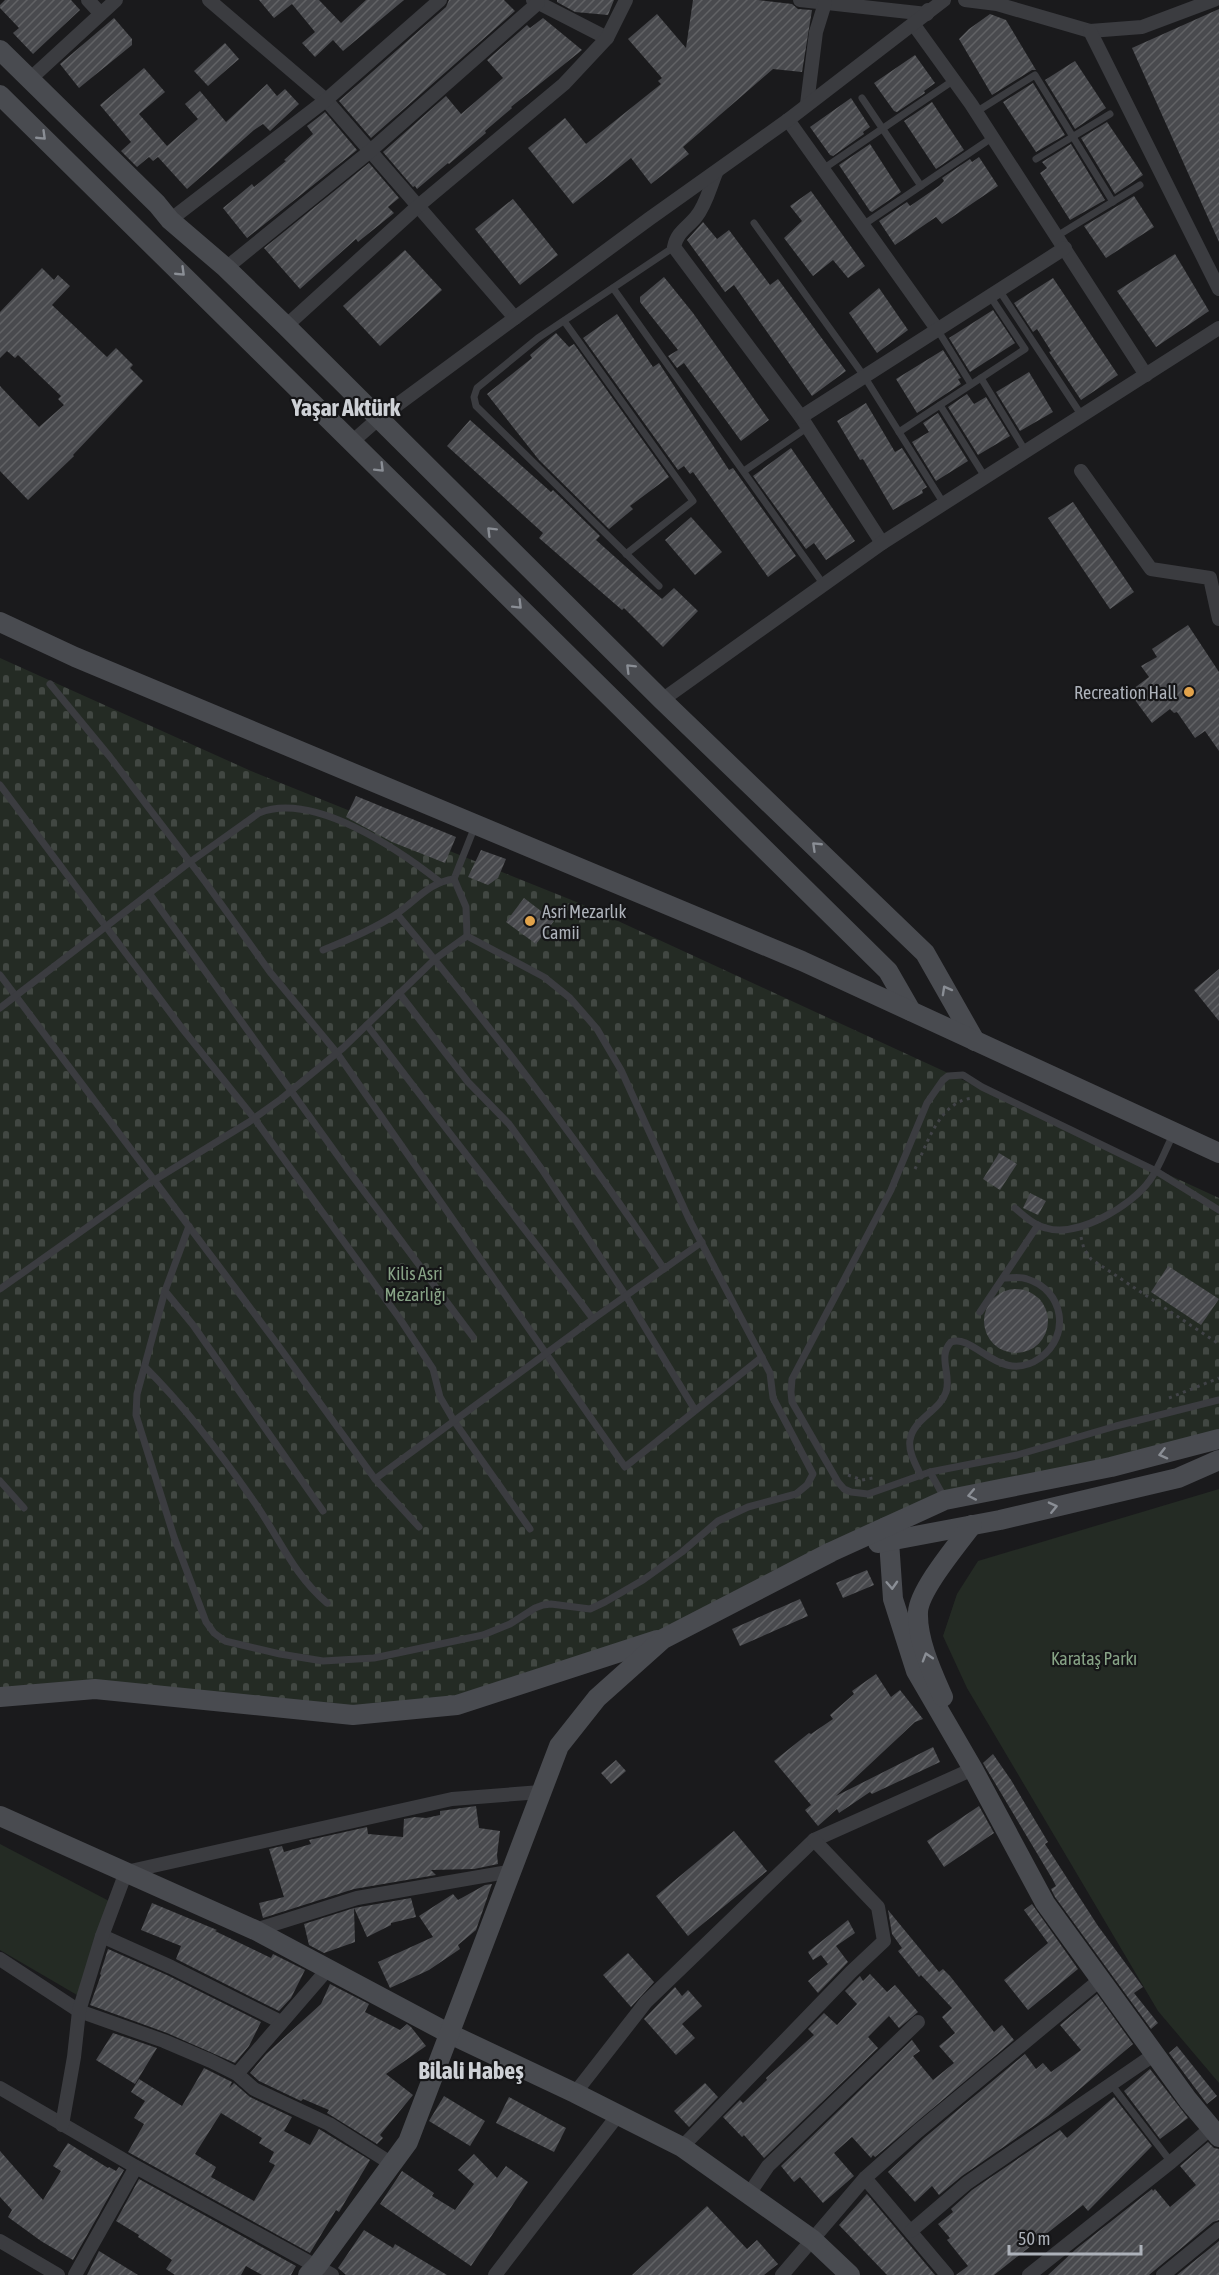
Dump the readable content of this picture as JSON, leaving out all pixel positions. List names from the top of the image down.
{
  "districts": ["Yaşar Aktürk", "Bilali Habeş"],
  "parks": ["Kilis Asri Mezarlığı", "Karataş Parkı"],
  "places": ["Recreation Hall", "Asri Mezarlık Camii"],
  "scale_bar": "50 m"
}
